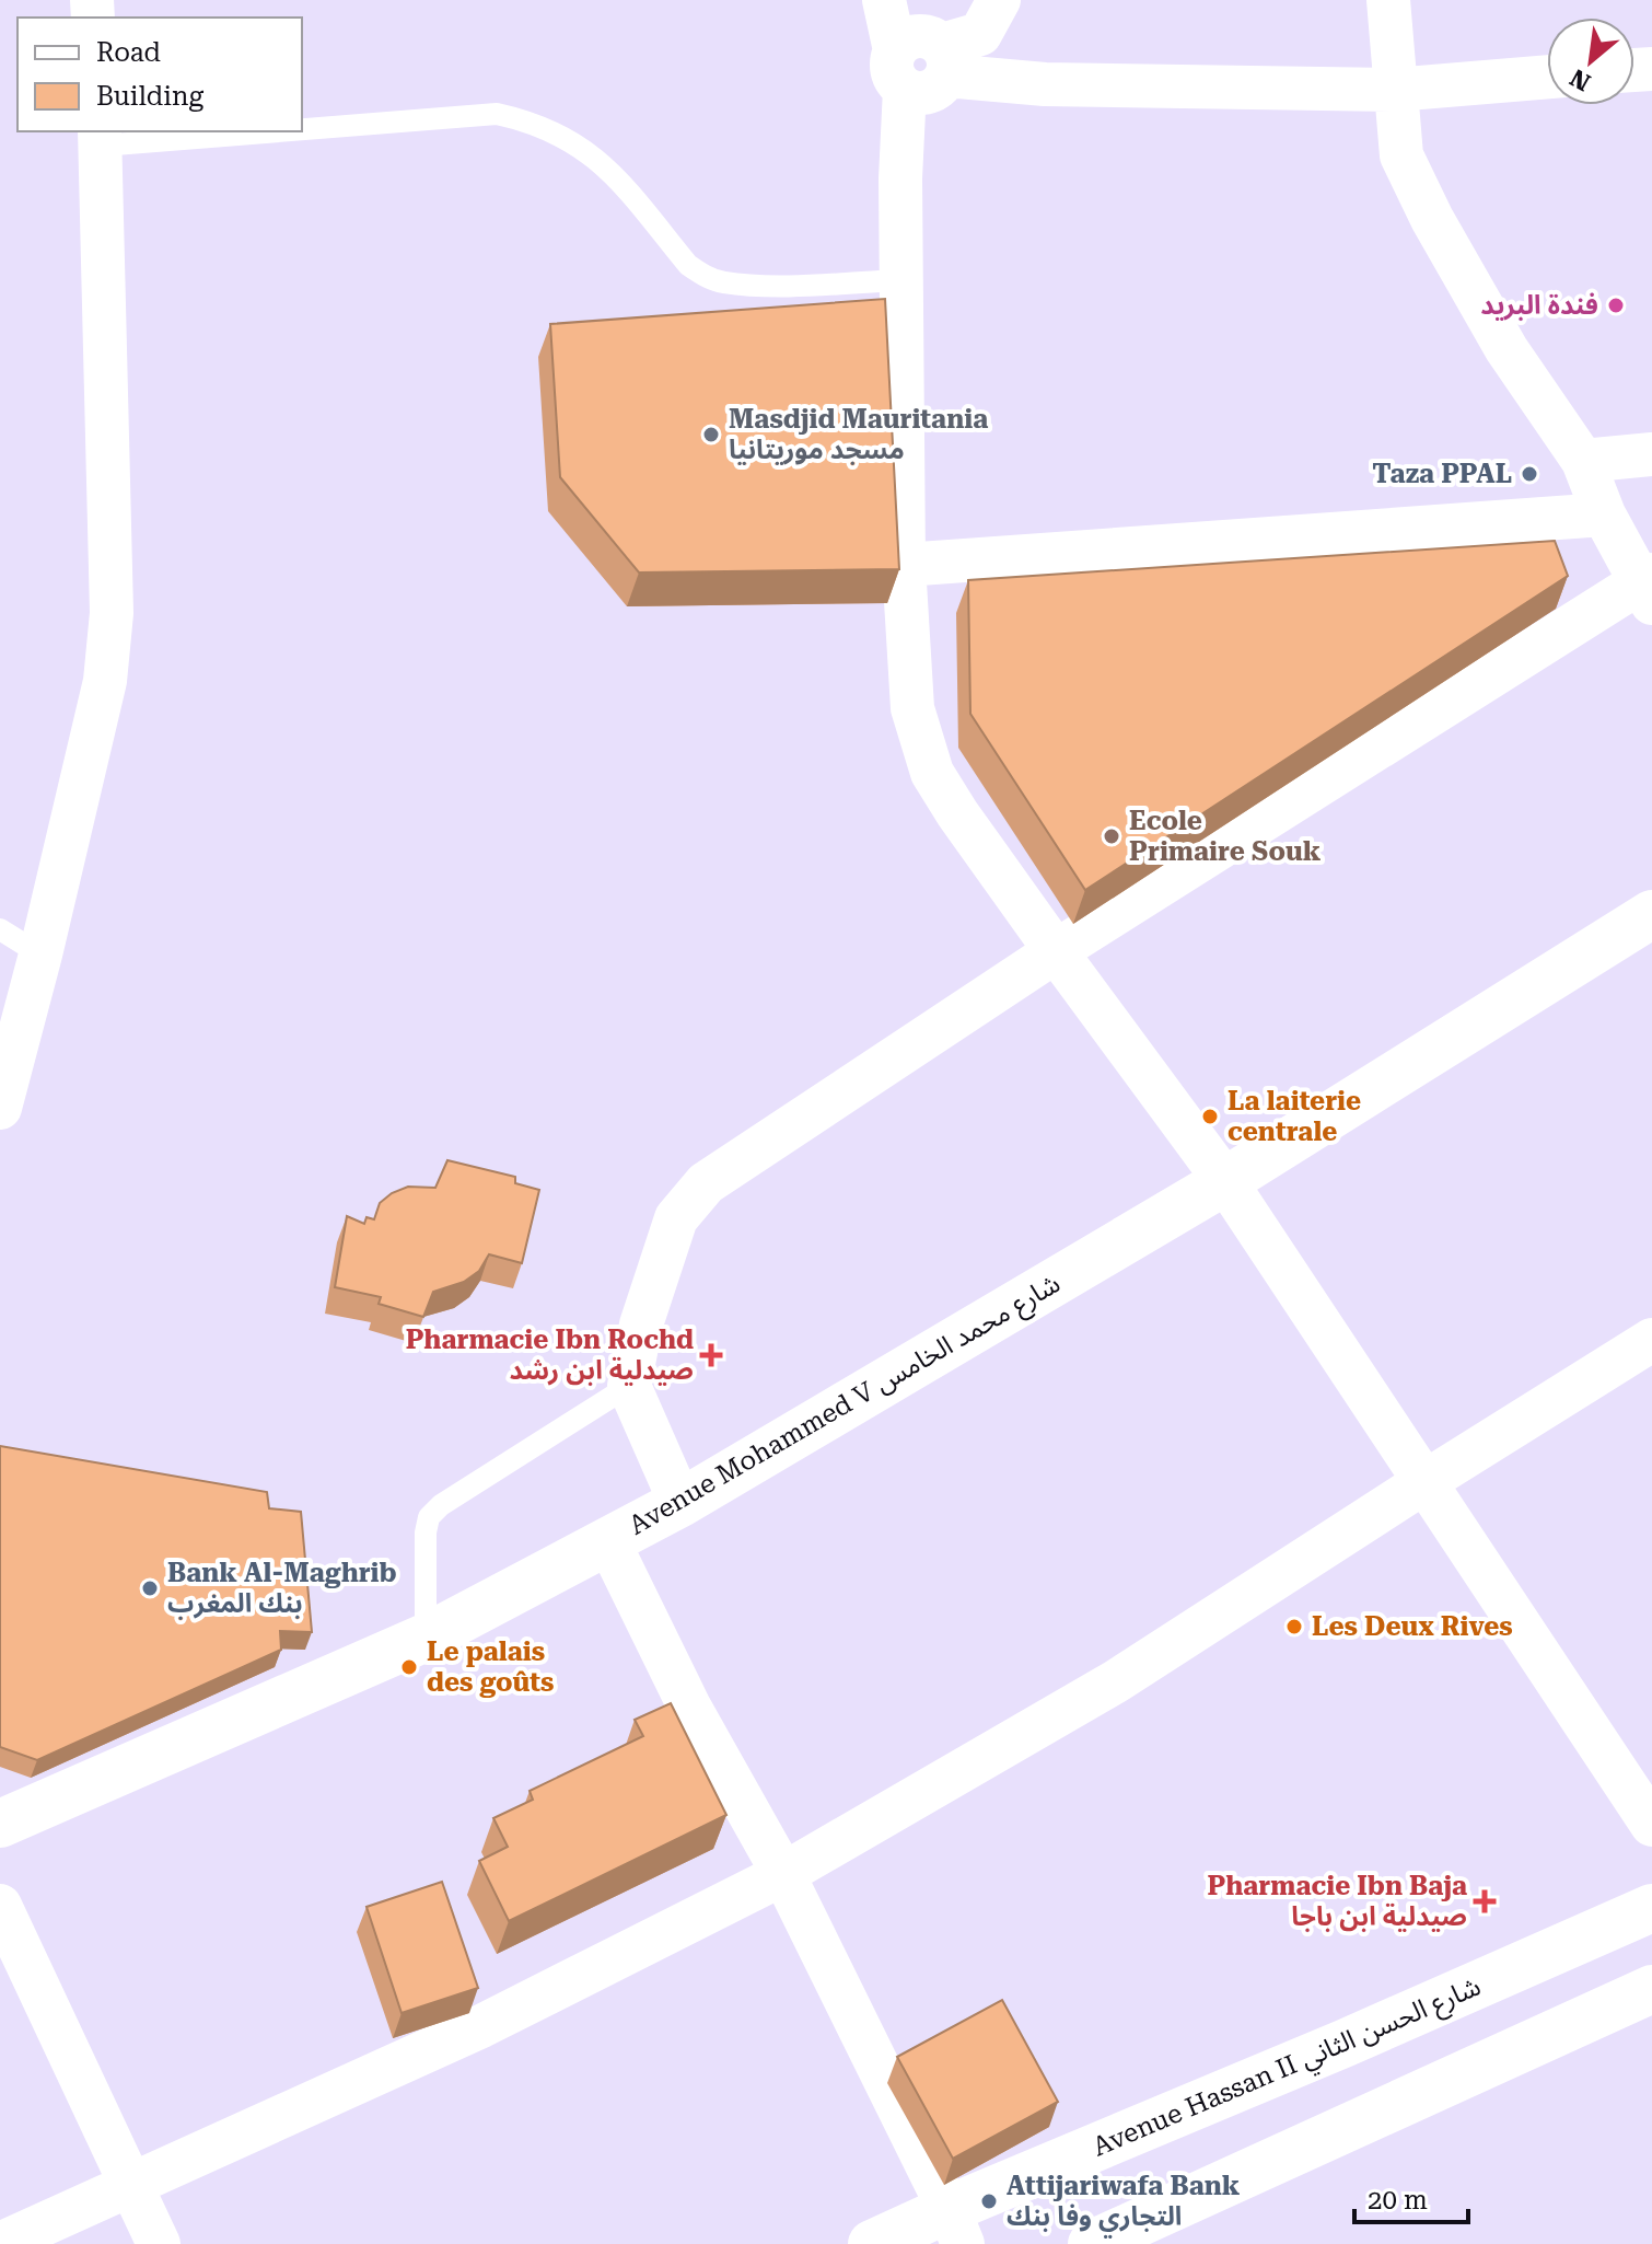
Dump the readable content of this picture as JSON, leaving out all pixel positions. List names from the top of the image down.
{
  "streets": {
    "street": ["Avenue Mohammed V شارع محمد الخامس", "Avenue Hassan II شارع الحسن الثاني"]
  },
  "places": {
    "other": [
      "فندة البريد",
      "Masdjid Mauritania مسجد موريتانيا",
      "Taza PPAL",
      "Ecole Primaire Souk",
      "La laiterie centrale",
      "Bank Al-Maghrib بنك المغرب",
      "Les Deux Rives",
      "Le palais des goûts",
      "Attijariwafa Bank التجاري وفا بنك"
    ],
    "health": ["Pharmacie Ibn Rochd صيدلية ابن رشد", "Pharmacie Ibn Baja صيدلية ابن باجا"]
  },
  "legend": ["Road", "Building"],
  "scale_bar": "20 m",
  "north": "bottom left"
}
